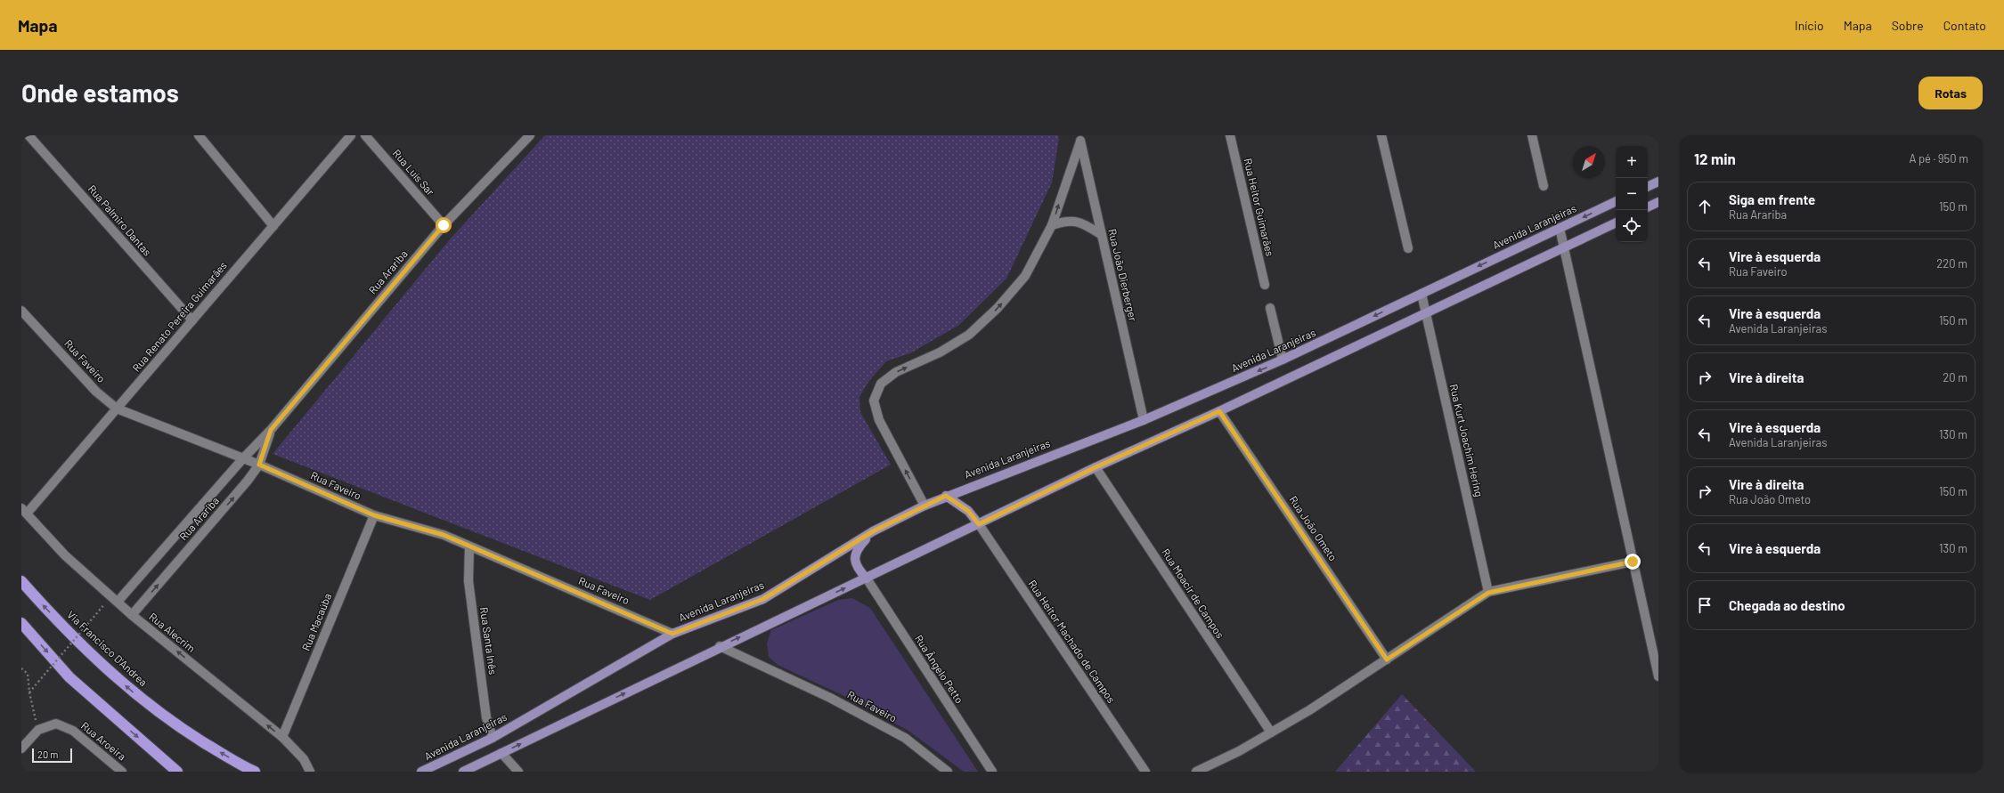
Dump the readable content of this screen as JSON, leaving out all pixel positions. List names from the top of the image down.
{
  "streets": {
    "highway": ["Via Francisco D'Andrea"],
    "main road": ["Avenida Laranjeiras"],
    "street": [
      "Rua Luís Sar",
      "Rua Heitor Guimarães",
      "Rua Palmiro Dantas",
      "Rua Arariba",
      "Rua João Dierberger",
      "Rua Renato Pereira Guimarães",
      "Rua Faveiro",
      "Rua Kurt Joachim Hering",
      "Rua João Ometo",
      "Rua Moacir de Campos",
      "Rua Macaúba",
      "Rua Alecrim",
      "Rua Santa Inês",
      "Rua Heitor Machado de Campos",
      "Rua Ângelo Petto",
      "Rua Aroeira"
    ]
  },
  "crossings": [
    ["Rua Luís Sar", "Rua Arariba"],
    ["Rua Palmiro Dantas", "Rua Renato Pereira Guimarães"],
    ["Avenida Laranjeiras", "Rua João Dierberger"],
    ["Avenida Laranjeiras", "Rua Faveiro"],
    ["Avenida Laranjeiras", "Rua Kurt Joachim Hering"],
    ["Avenida Laranjeiras", "Rua Santa Inês"],
    ["Rua Arariba", "Rua Faveiro"],
    ["Rua Arariba", "Rua Alecrim"],
    ["Rua Renato Pereira Guimarães", "Rua Faveiro"],
    ["Rua Renato Pereira Guimarães", "Rua Alecrim"],
    ["Rua Faveiro", "Rua Macaúba"],
    ["Rua Faveiro", "Rua Santa Inês"],
    ["Rua Macaúba", "Rua Alecrim"]
  ],
  "one_way": ["Rua Alecrim"],
  "scale_bar": "20 m",
  "north": "top right",
  "page": {
    "header": "Mapa",
    "nav": [
      "Início",
      "Mapa",
      "Sobre",
      "Contato"
    ],
    "buttons": "Rotas",
    "title": "Onde estamos",
    "heading": ["12 min", "A pé · 950 m"],
    "map_buttons": ["+", "−"],
    "list": [
      ["Siga em frente", "Rua Arariba", "150 m"],
      ["Vire à esquerda", "Rua Faveiro", "220 m"],
      ["Vire à esquerda", "Avenida Laranjeiras", "150 m"],
      ["Vire à direita", "20 m"],
      ["Vire à esquerda", "Avenida Laranjeiras", "130 m"],
      ["Vire à direita", "Rua João Ometo", "150 m"],
      ["Vire à esquerda", "130 m"],
      "Chegada ao destino"
    ],
    "scale": "20 m"
  }
}
